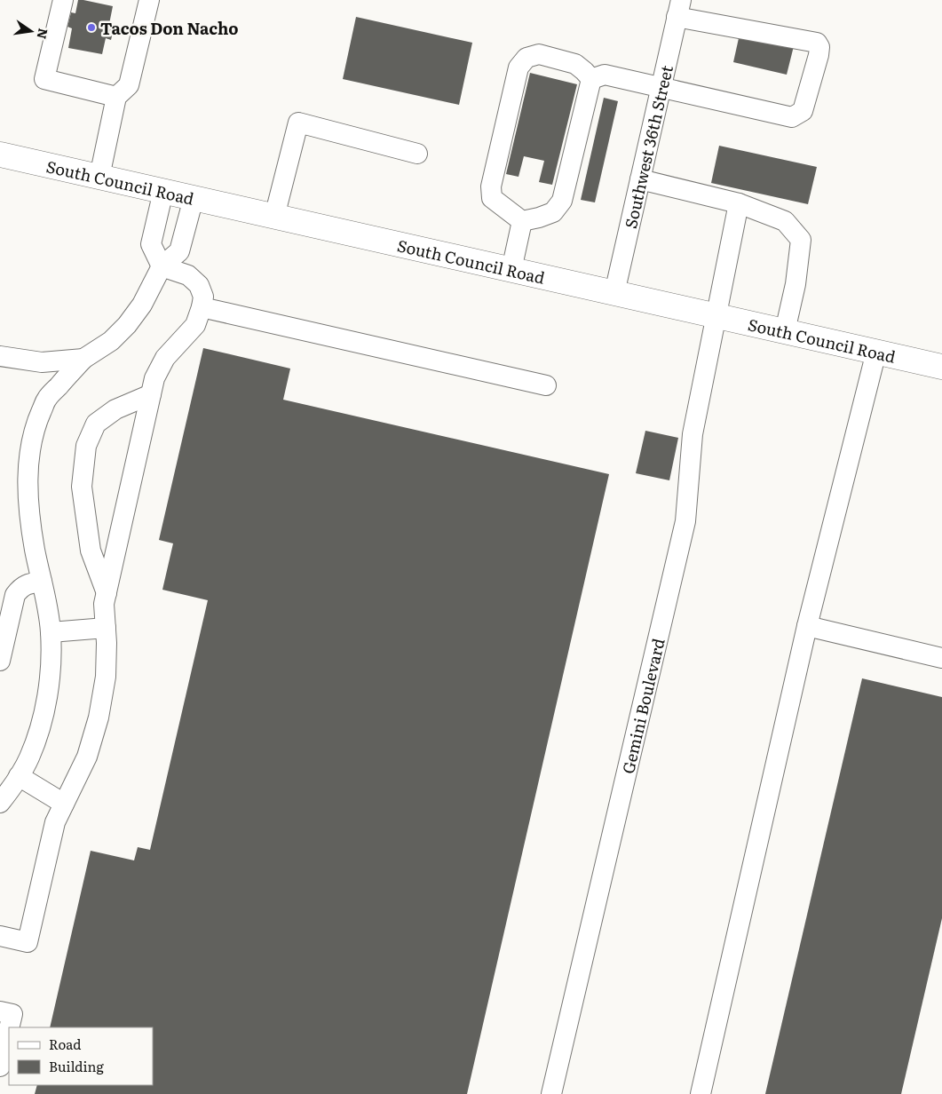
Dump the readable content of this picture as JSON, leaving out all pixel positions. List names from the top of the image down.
{
  "streets": {
    "main road": ["South Council Road"],
    "street": ["Southwest 36th Street", "Gemini Boulevard"]
  },
  "crossings": [
    ["Southwest 36th Street", "South Council Road"],
    ["South Council Road", "Gemini Boulevard"]
  ],
  "places": ["Tacos Don Nacho"],
  "legend": ["Road", "Building"],
  "north": "right"
}
